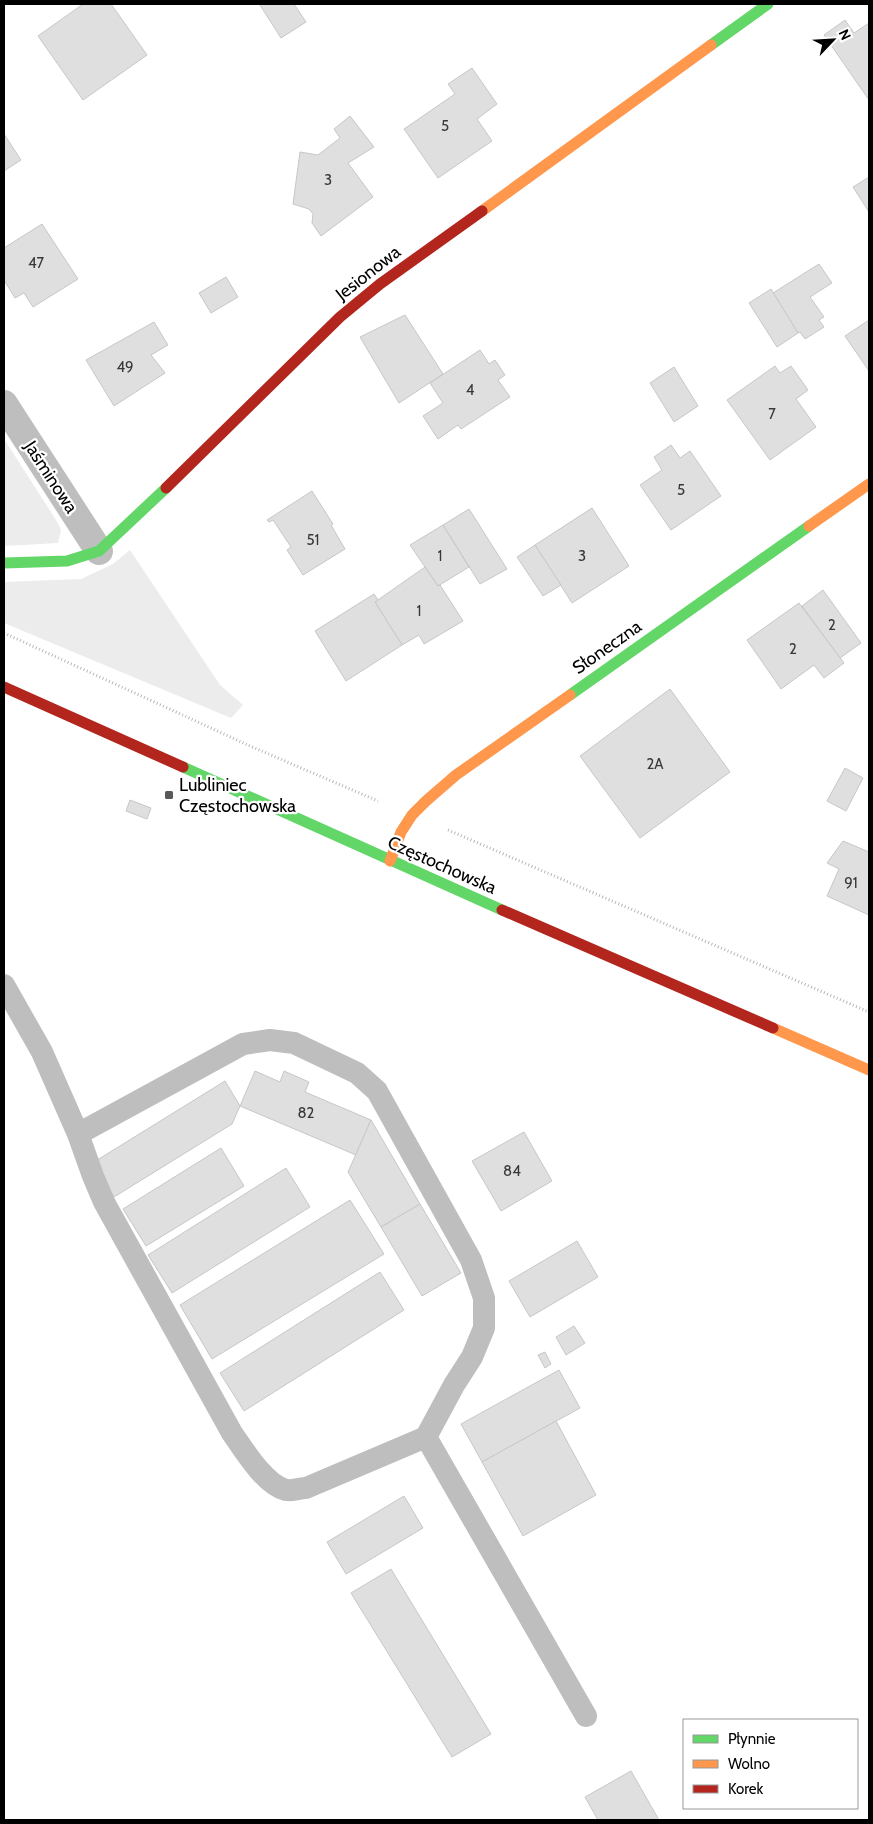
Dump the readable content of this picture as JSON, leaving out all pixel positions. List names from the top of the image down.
{
  "streets": {
    "street": [
      "Jesionowa",
      "Jaśminowa",
      "Słoneczna",
      "Częstochowska"
    ]
  },
  "crossings": [
    ["Jesionowa", "Jaśminowa"],
    ["Słoneczna", "Częstochowska"]
  ],
  "places": {
    "transit": ["Lubliniec Częstochowska"]
  },
  "house_numbers": [
    "5",
    "3",
    "47",
    "49",
    "4",
    "7",
    "5",
    "51",
    "1",
    "3",
    "1",
    "2",
    "2",
    "2A",
    "91",
    "82",
    "84"
  ],
  "legend": ["Płynnie", "Wolno", "Korek"],
  "north": "top right"
}
